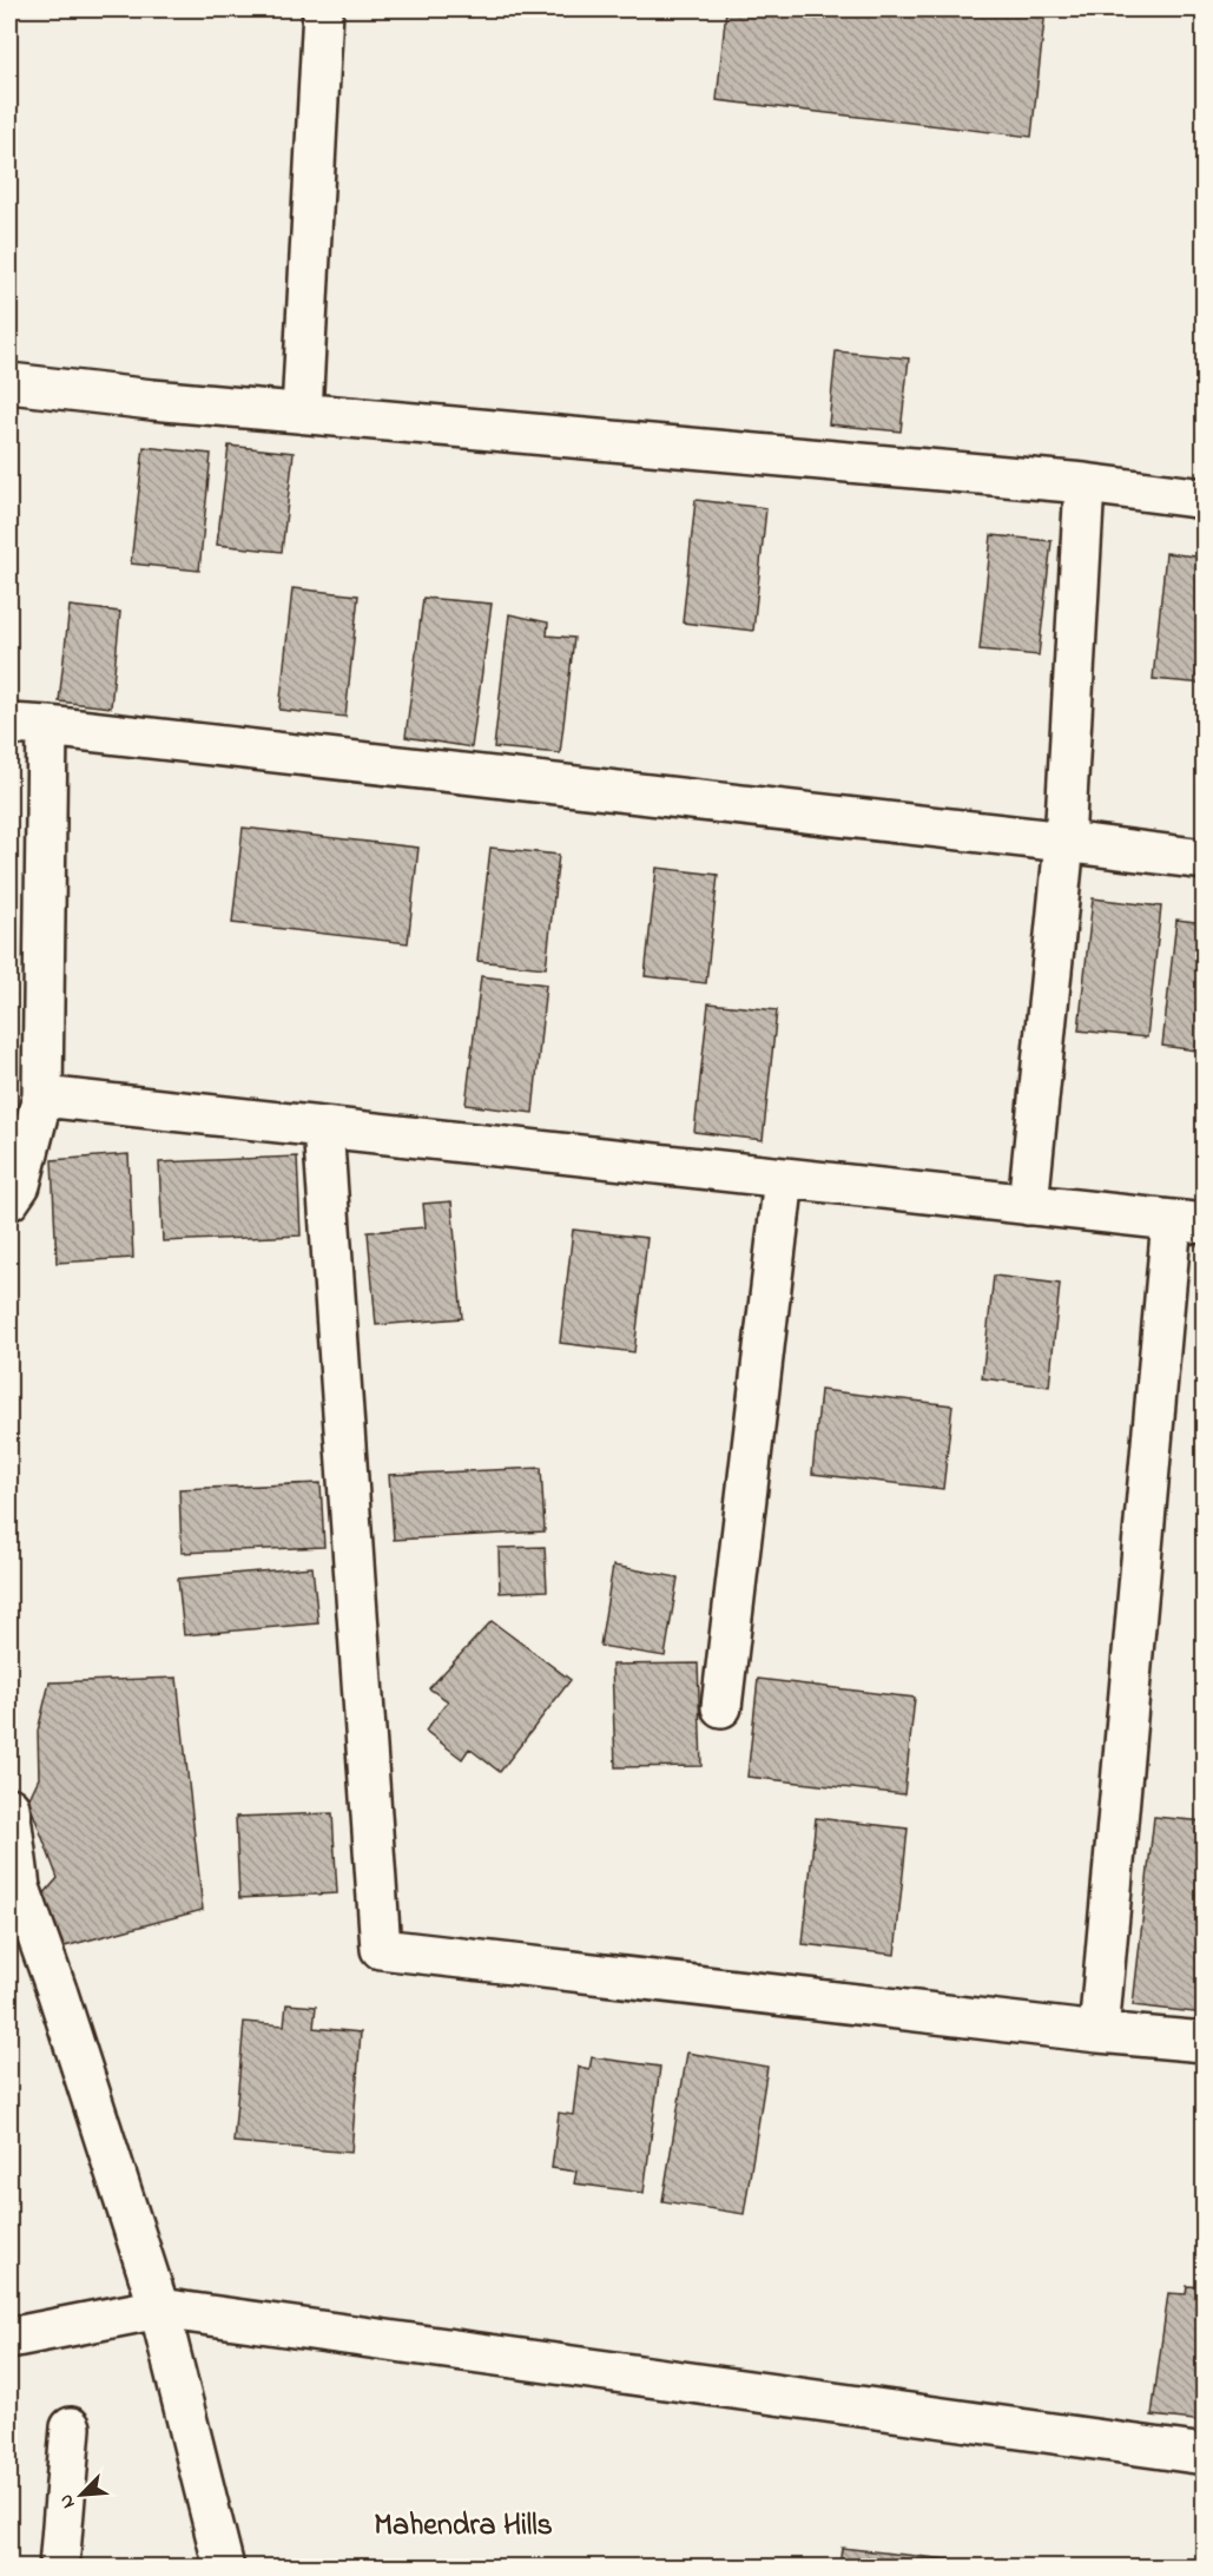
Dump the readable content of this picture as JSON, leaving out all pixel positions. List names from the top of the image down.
{
  "districts": ["Mahendra Hills"],
  "north": "bottom left"
}
